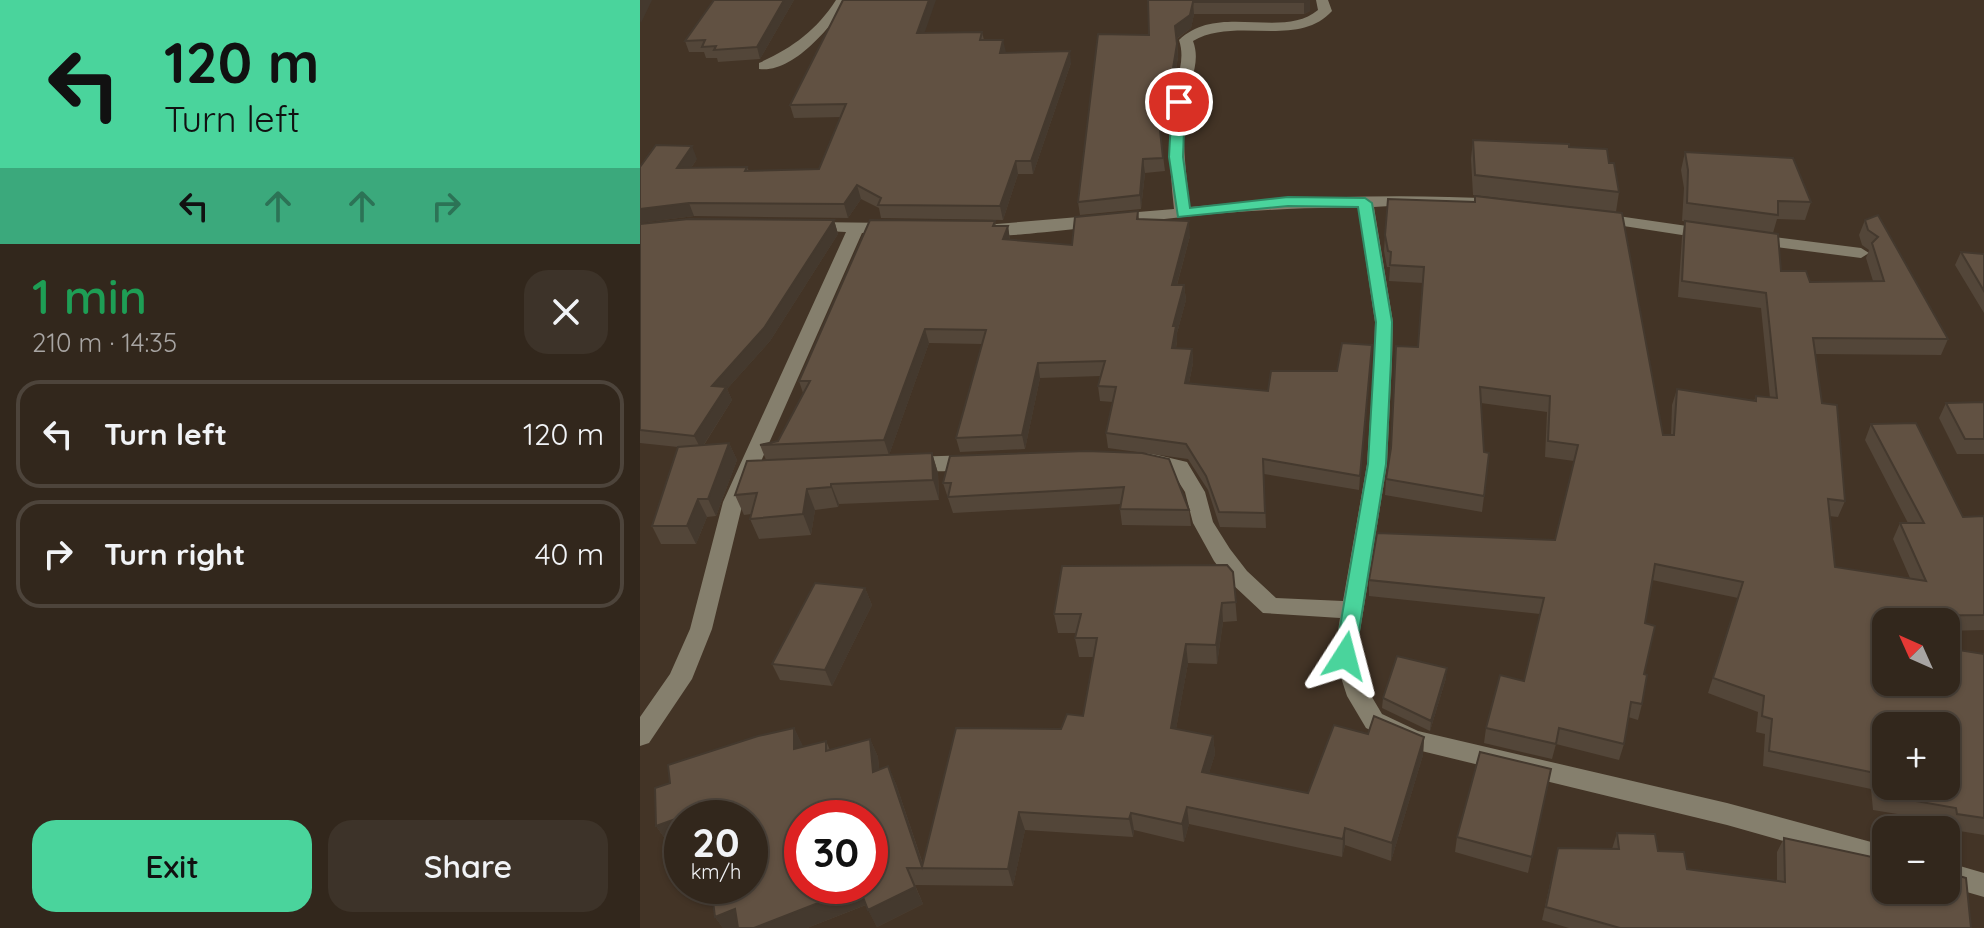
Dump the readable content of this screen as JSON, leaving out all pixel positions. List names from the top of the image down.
{
  "north": "top left",
  "page": {
    "turn": ["120 m", "Turn left"],
    "heading": ["1 min", "210 m · 14:35"],
    "list": [
      {
        "name": "Turn left",
        "value": "120 m"
      },
      {
        "name": "Turn right",
        "value": "40 m"
      }
    ],
    "map_buttons": ["+", "−"],
    "speed": "20 km/h",
    "limit": "30",
    "buttons": ["Exit", "Share"]
  }
}
